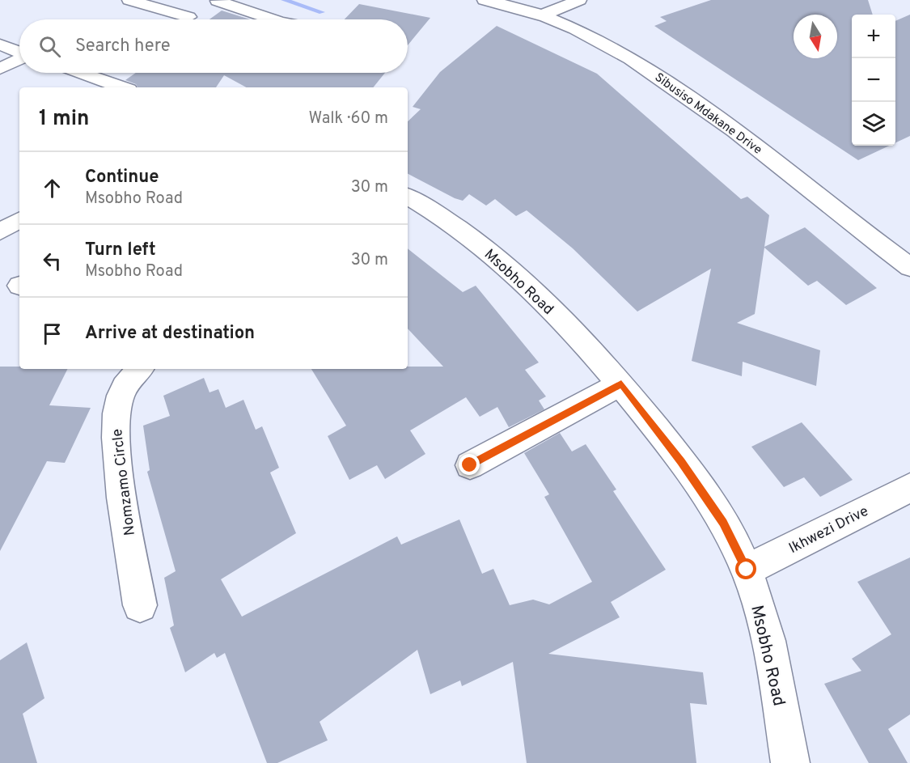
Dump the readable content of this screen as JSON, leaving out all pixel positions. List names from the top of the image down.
{
  "streets": {
    "street": [
      "Sibusiso Mdakane Drive",
      "Msobho Road",
      "Nomzamo Circle",
      "Ikhwezi Drive"
    ]
  },
  "crossings": [
    ["Msobho Road", "Ikhwezi Drive"]
  ],
  "north": "bottom",
  "page": {
    "map_buttons": ["+", "−"],
    "search": "Search here",
    "heading": ["1 min", "Walk · 60 m"],
    "list": [
      ["Continue", "Msobho Road", "30 m"],
      ["Turn left", "Msobho Road", "30 m"],
      "Arrive at destination"
    ]
  }
}
